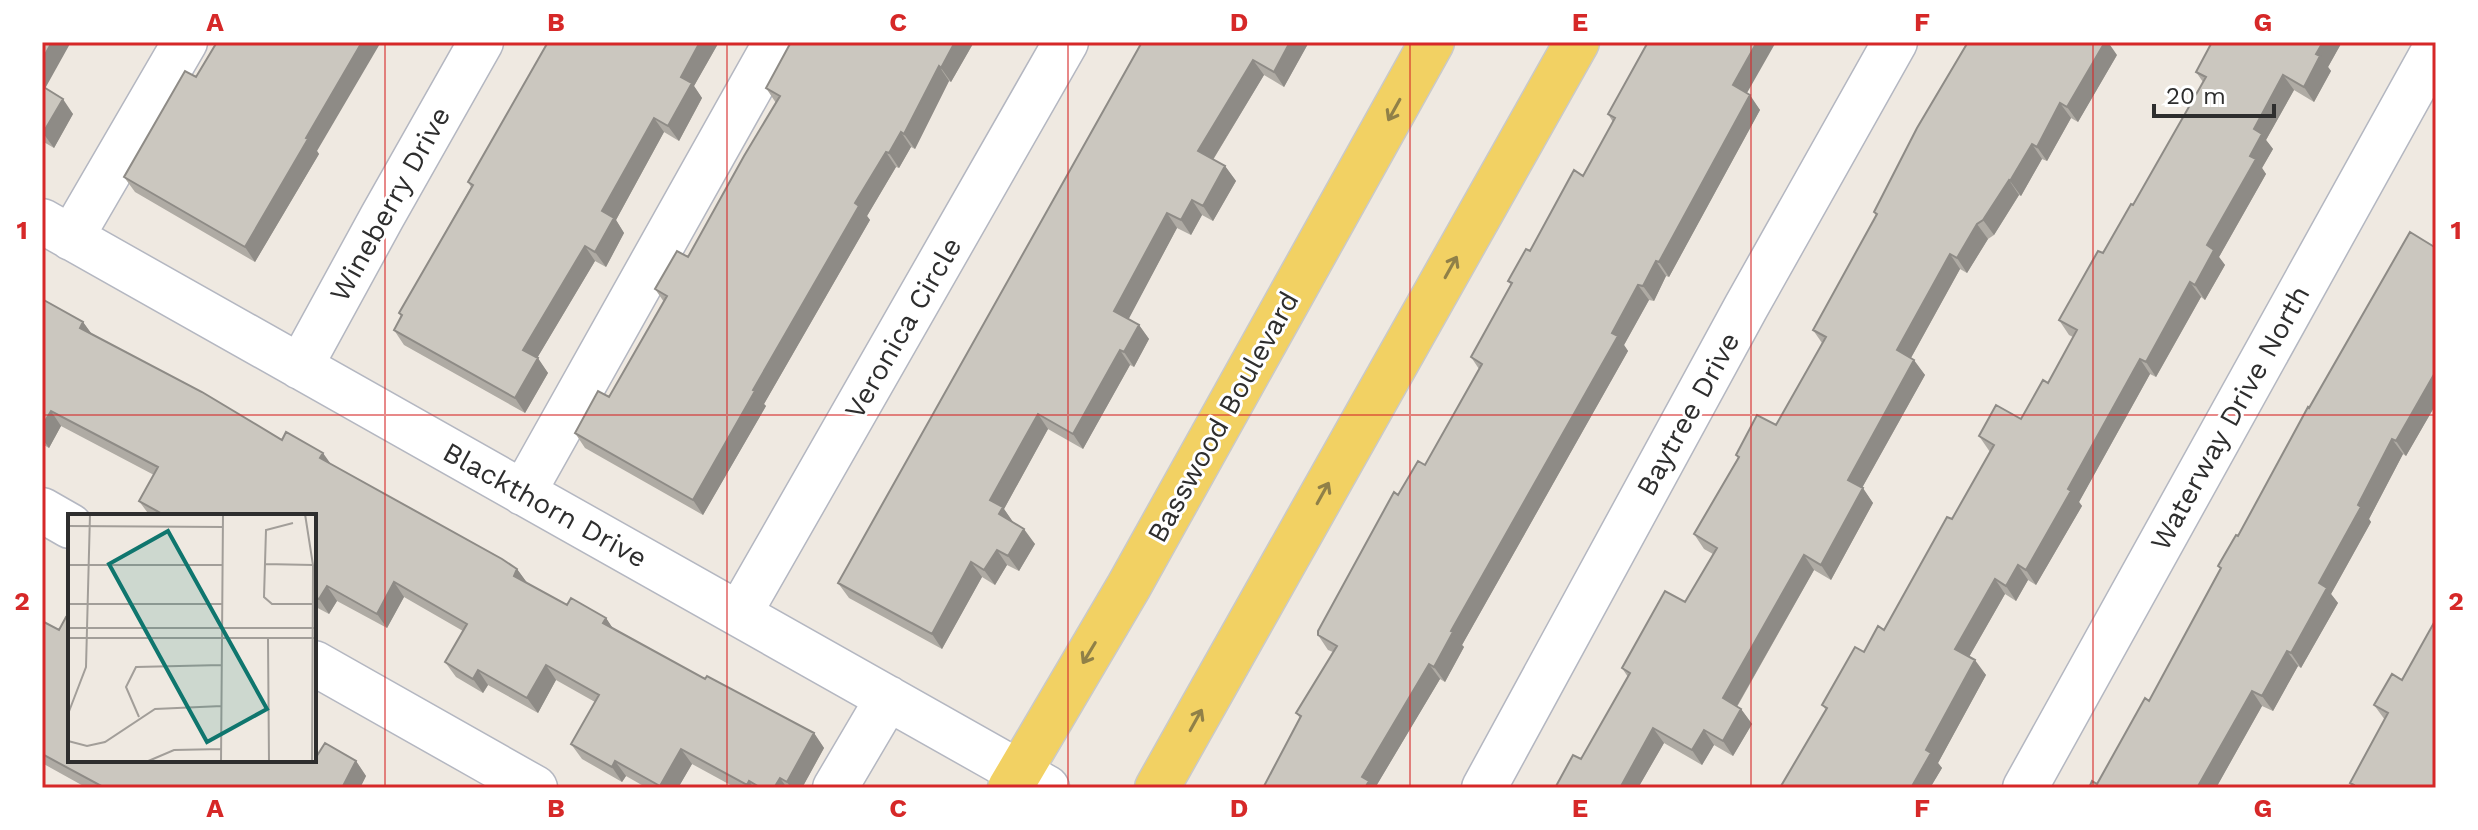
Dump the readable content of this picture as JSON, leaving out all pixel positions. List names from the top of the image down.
{
  "streets": {
    "main road": ["Basswood Boulevard"],
    "street": [
      "Wineberry Drive",
      "Veronica Circle",
      "Baytree Drive",
      "Waterway Drive North",
      "Blackthorn Drive"
    ]
  },
  "crossings": [
    ["Wineberry Drive", "Blackthorn Drive"],
    ["Veronica Circle", "Blackthorn Drive"],
    ["Basswood Boulevard", "Blackthorn Drive"]
  ],
  "scale_bar": "20 m",
  "grid": {
    "columns": [
      "A",
      "B",
      "C",
      "D",
      "E",
      "F",
      "G"
    ],
    "rows": ["1", "2"]
  }
}
